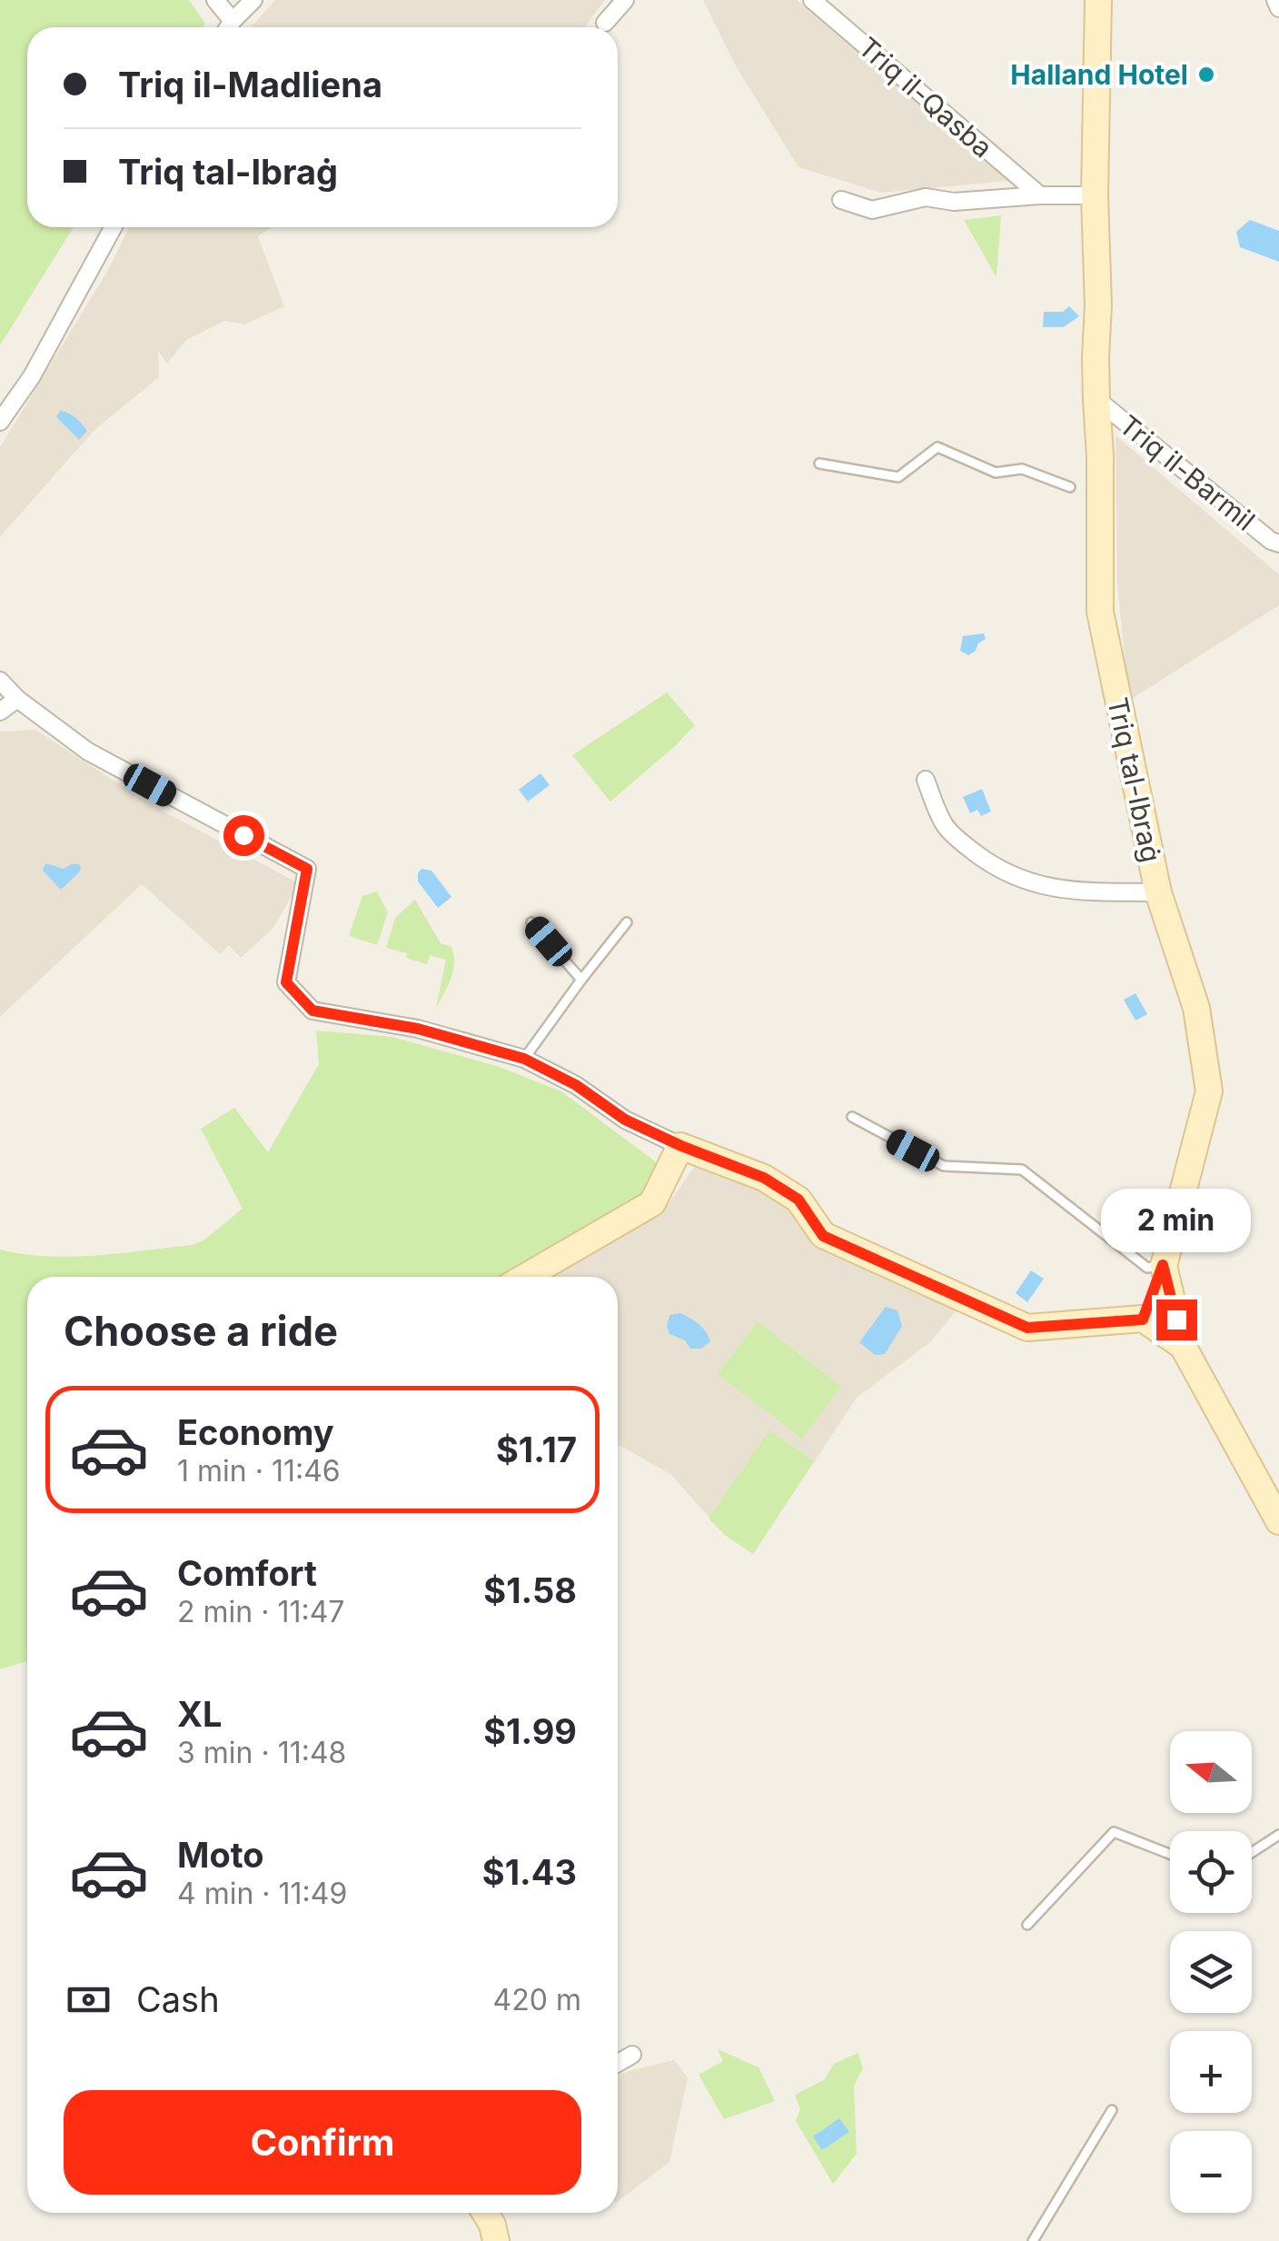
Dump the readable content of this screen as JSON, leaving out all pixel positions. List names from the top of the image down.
{
  "streets": {
    "main road": ["Triq tal-Ibraġ"],
    "street": ["Triq il-Qasba", "Triq il-Barmil"]
  },
  "crossings": [
    ["Triq il-Barmil", "Triq tal-Ibraġ"]
  ],
  "places": ["Halland Hotel"],
  "north": "left",
  "page": {
    "banner": ["Triq il-Madliena", "Triq tal-Ibraġ"],
    "bubble": "2 min",
    "heading": "Choose a ride",
    "list": [
      {
        "name": "Economy",
        "note": "1 min · 11:46",
        "value": "$1.17"
      },
      {
        "name": "Comfort",
        "note": "2 min · 11:47",
        "value": "$1.58"
      },
      {
        "name": "XL",
        "note": "3 min · 11:48",
        "value": "$1.99"
      },
      {
        "name": "Moto",
        "note": "4 min · 11:49",
        "value": "$1.43"
      }
    ],
    "map_buttons": ["+", "−"],
    "pay": ["Cash", "420 m"],
    "buttons": "Confirm"
  }
}
